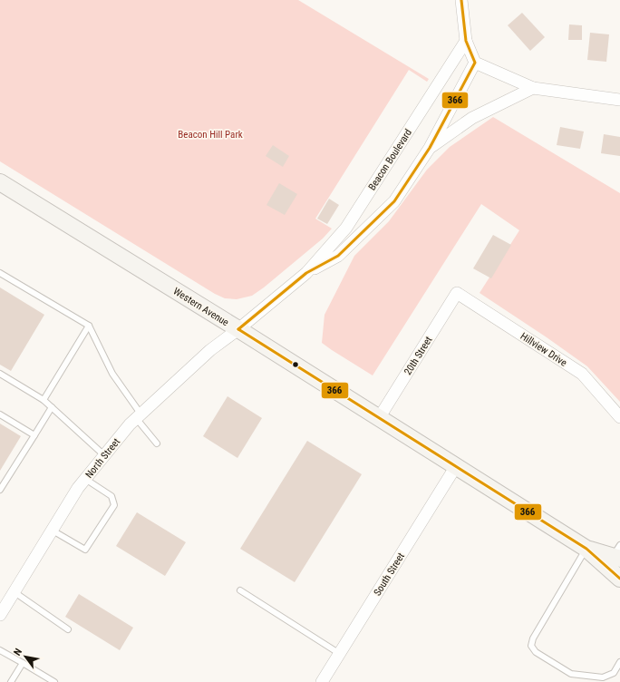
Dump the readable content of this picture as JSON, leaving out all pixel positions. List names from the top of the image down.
{
  "streets": {
    "main road": ["Western Avenue"],
    "street": [
      "Beacon Boulevard",
      "Hillview Drive",
      "20th Street",
      "North Street",
      "South Street"
    ]
  },
  "crossings": [
    ["Beacon Boulevard", "Western Avenue"],
    ["Beacon Boulevard", "North Street"],
    ["Western Avenue", "20th Street"],
    ["Western Avenue", "North Street"],
    ["Western Avenue", "South Street"],
    ["Hillview Drive", "20th Street"]
  ],
  "parks": ["Beacon Hill Park"],
  "lines": ["transit line 366"],
  "north": "top left"
}
